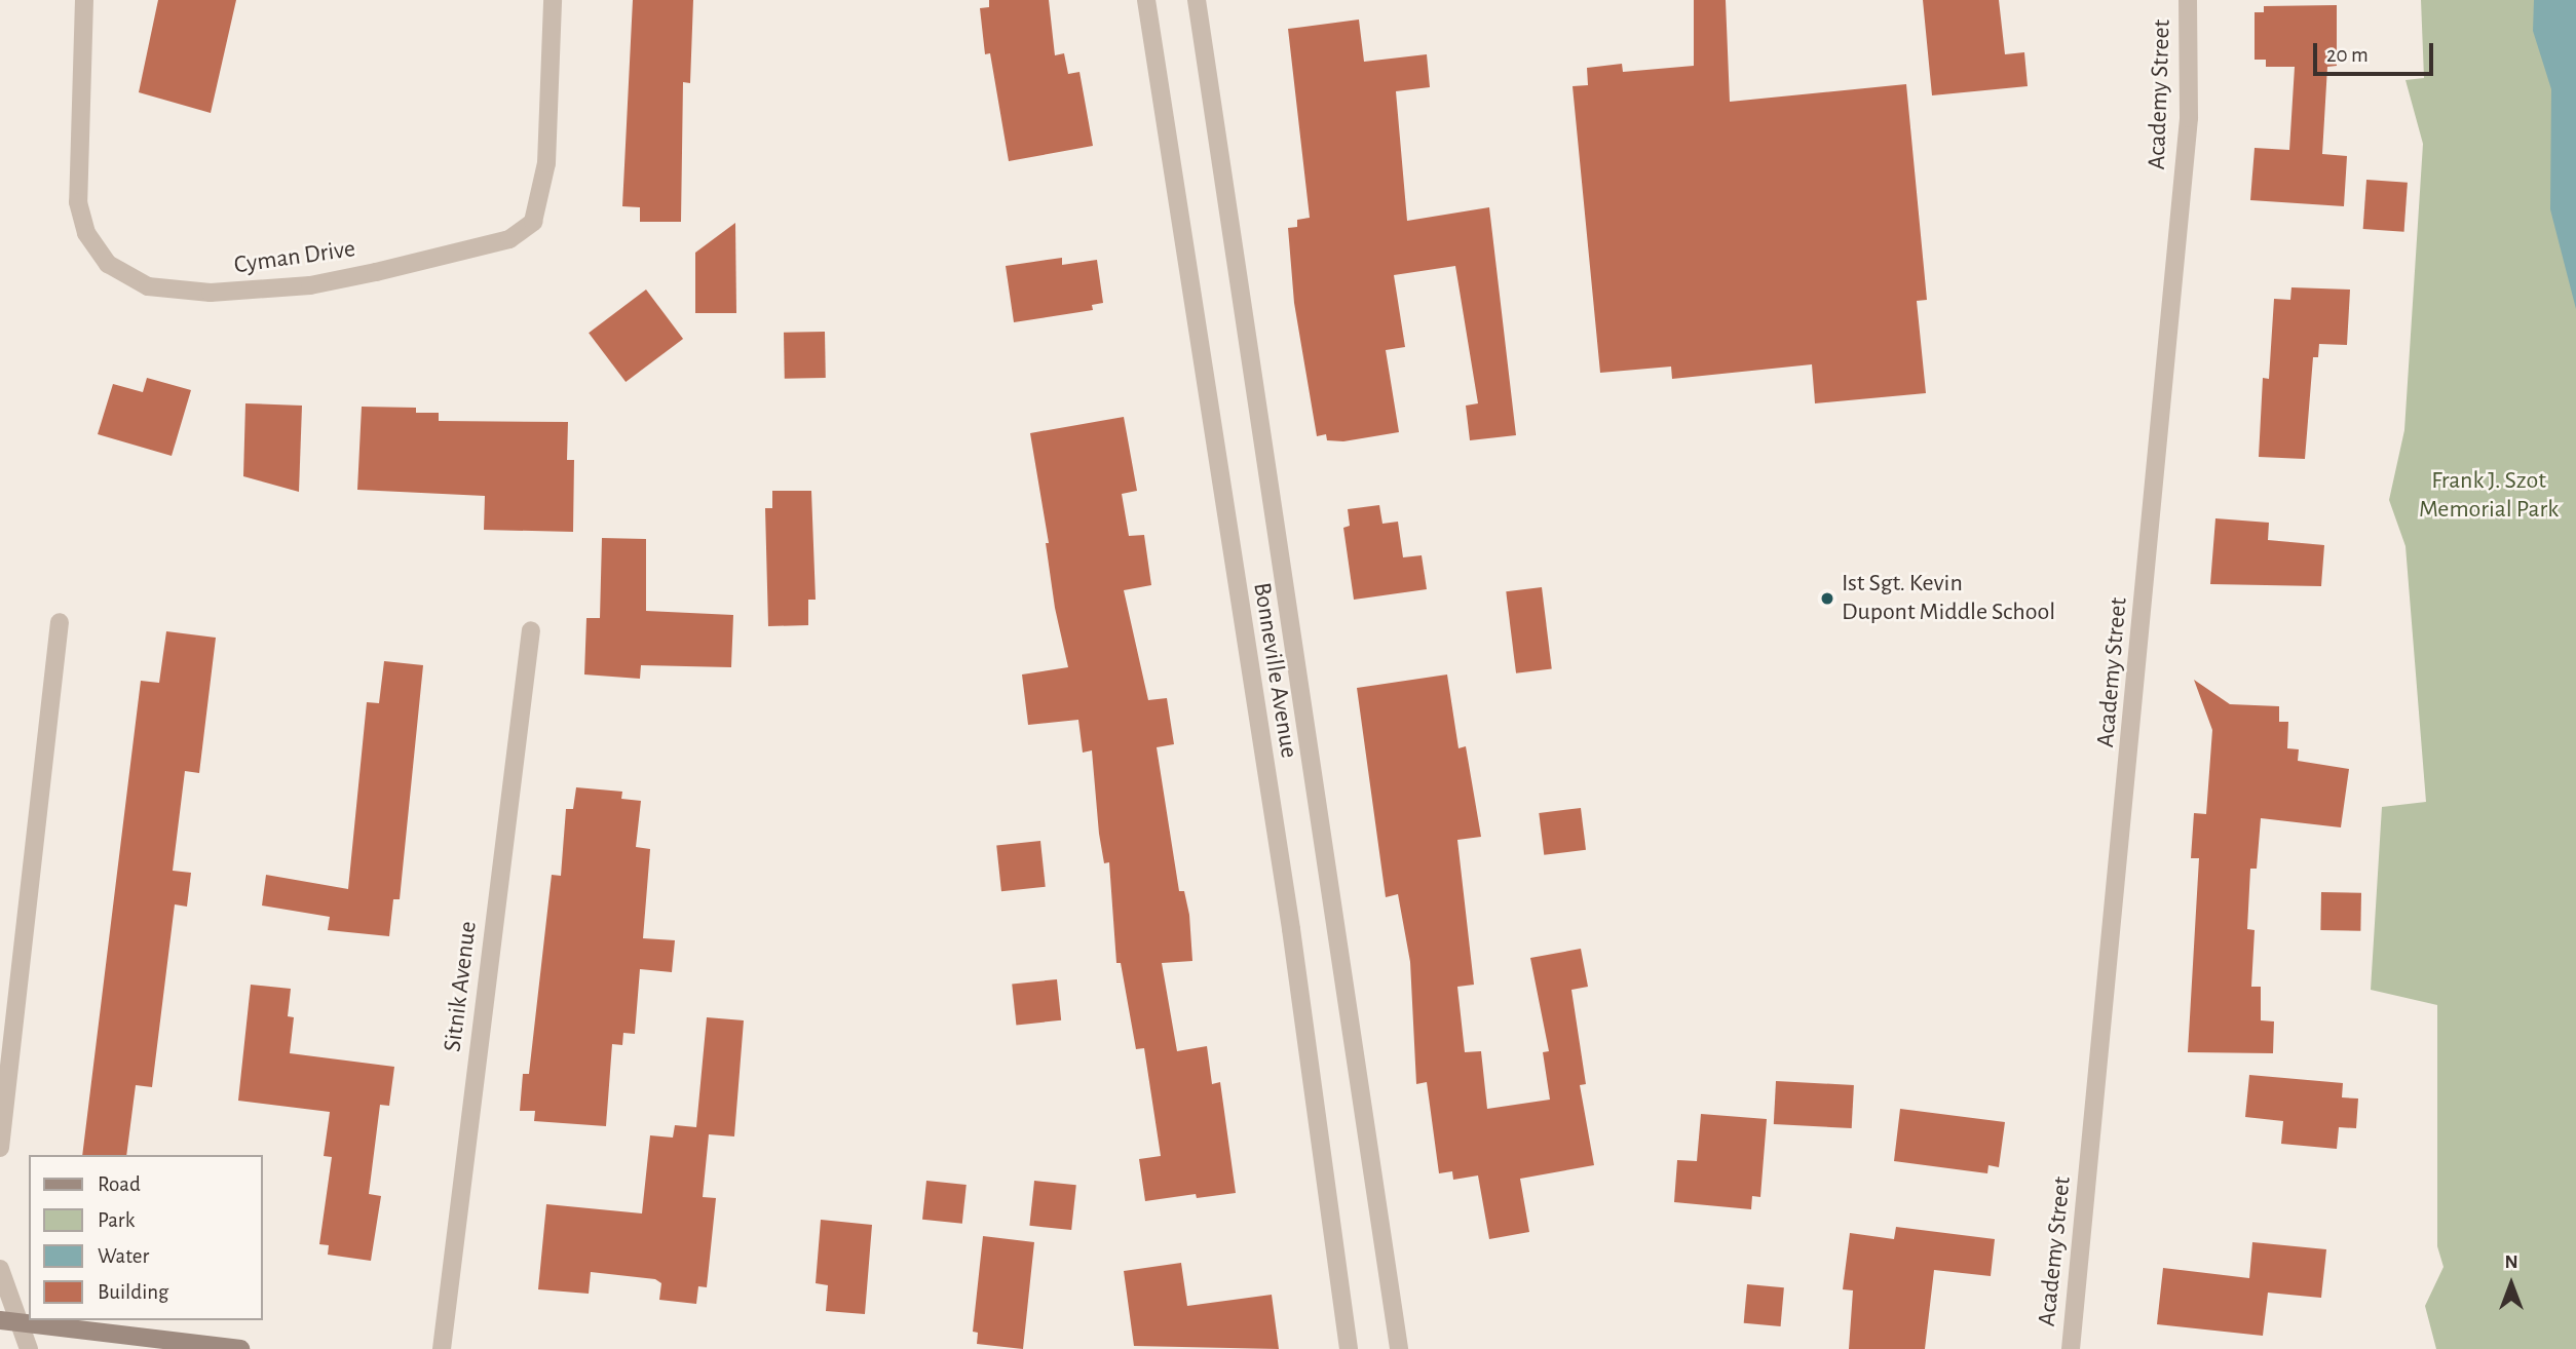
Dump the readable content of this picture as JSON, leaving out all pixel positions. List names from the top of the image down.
{
  "streets": {
    "street": [
      "Academy Street",
      "Cyman Drive",
      "Bonneville Avenue",
      "Sitnik Avenue"
    ]
  },
  "parks": ["Frank J. Szot Memorial Park"],
  "places": ["Ist Sgt. Kevin Dupont Middle School"],
  "legend": [
    "Road",
    "Park",
    "Water",
    "Building"
  ],
  "scale_bar": "20 m",
  "north": "top"
}
